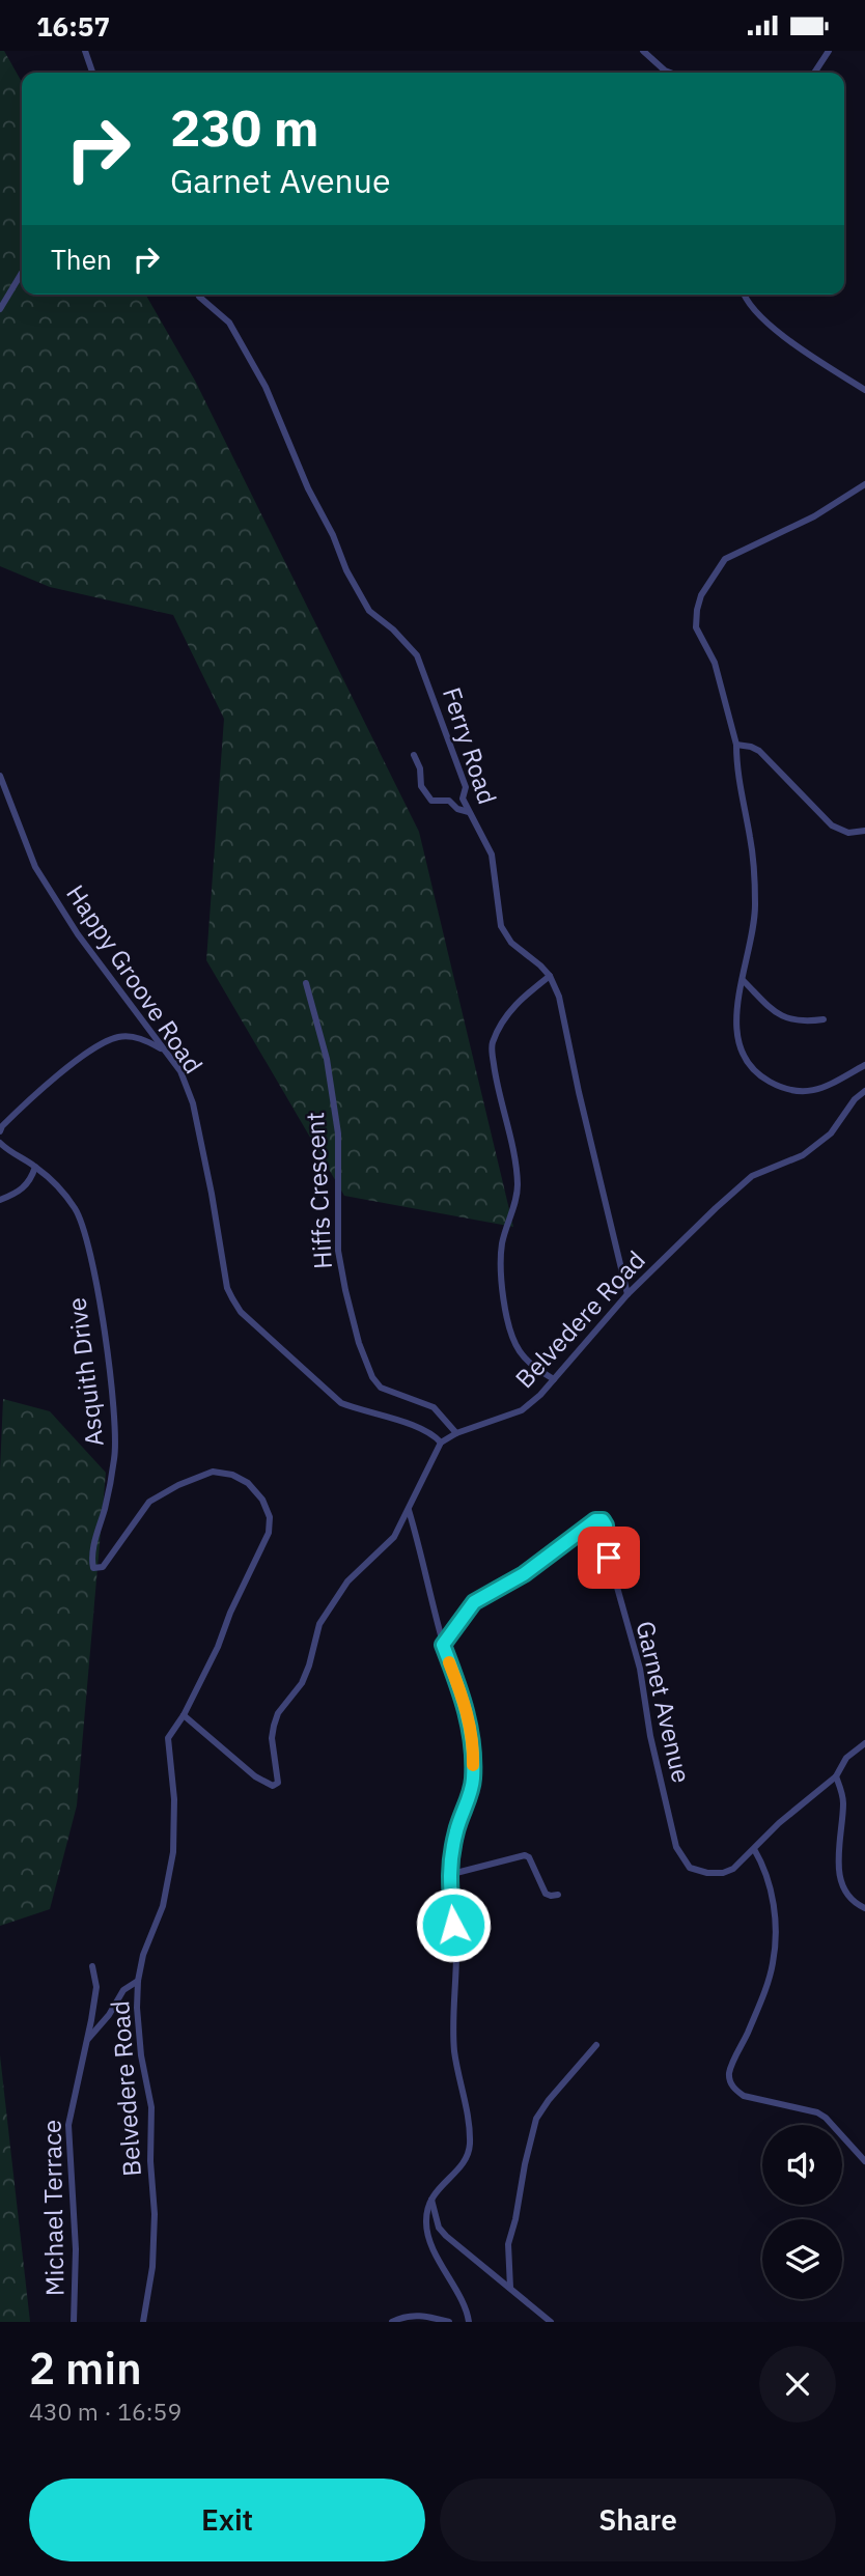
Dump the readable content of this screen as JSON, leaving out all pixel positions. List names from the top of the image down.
{
  "streets": {
    "street": [
      "Ferry Road",
      "Happy Groove Road",
      "Hiffs Crescent",
      "Belvedere Road",
      "Asquith Drive",
      "Garnet Avenue",
      "Michael Terrace"
    ]
  },
  "crossings": [
    ["Ferry Road", "Belvedere Road"],
    ["Happy Groove Road", "Belvedere Road"],
    ["Hiffs Crescent", "Belvedere Road"],
    ["Belvedere Road", "Asquith Drive"]
  ],
  "page": {
    "status": "16:57",
    "turn": ["230 m", "Garnet Avenue"],
    "then": "Then",
    "heading": ["2 min", "430 m · 16:59"],
    "buttons": ["Exit", "Share"]
  }
}
